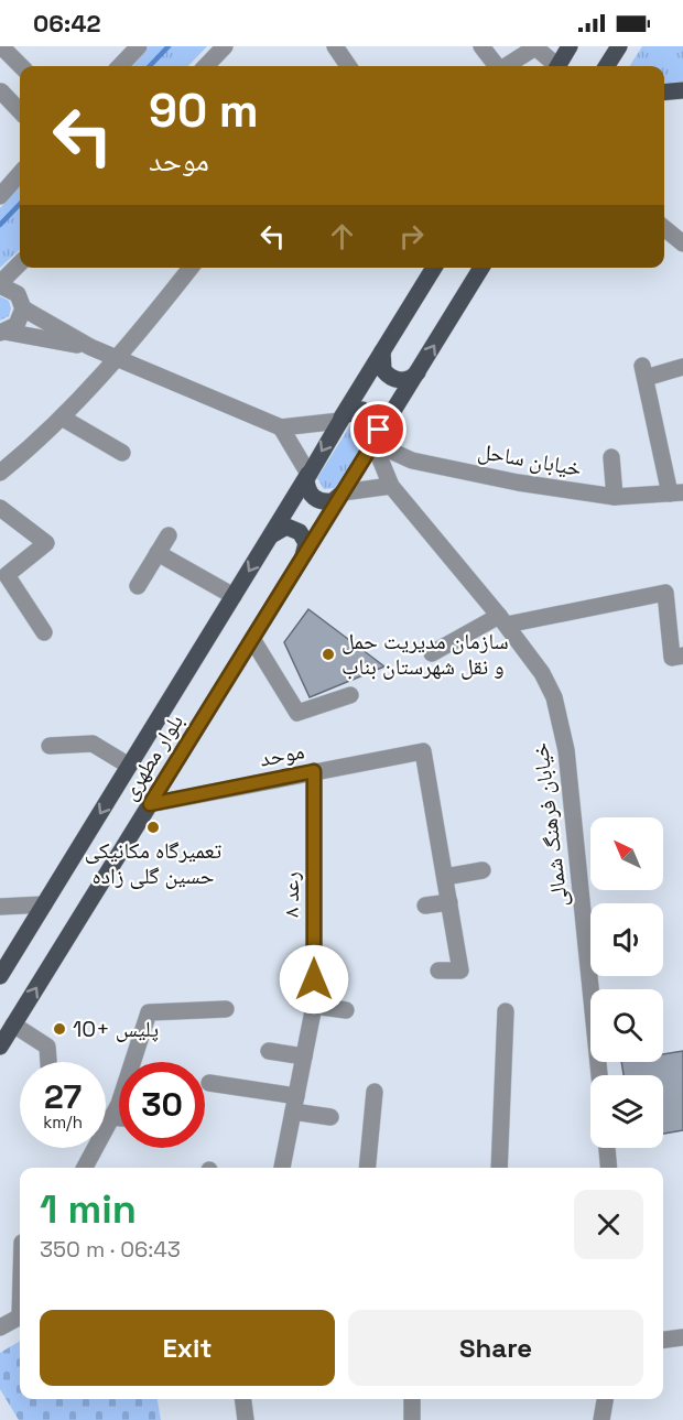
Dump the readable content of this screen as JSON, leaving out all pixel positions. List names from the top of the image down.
{
  "streets": {
    "main road": ["بلوار مطهری"],
    "street": [
      "خیابان ساحل",
      "موحد",
      "خیابان فرهنگ شمالی",
      "رعد ۸"
    ]
  },
  "crossings": [
    ["خیابان ساحل", "بلوار مطهری"],
    ["خیابان ساحل", "خیابان فرهنگ شمالی"],
    ["موحد", "بلوار مطهری"],
    ["موحد", "رعد ۸"],
    ["بلوار مطهری", "خیابان فرهنگ شمالی"]
  ],
  "places": ["سازمان مدیریت حمل و نقل شهرستان بناب", "تعمیرگاه مکانیکی حسین گلی زاده", "پلیس +10"],
  "north": "top left",
  "page": {
    "status": "06:42",
    "turn": ["90 m", "موحد"],
    "speed": "27 km/h",
    "limit": "30",
    "heading": ["1 min", "350 m · 06:43"],
    "buttons": ["Exit", "Share"]
  }
}
